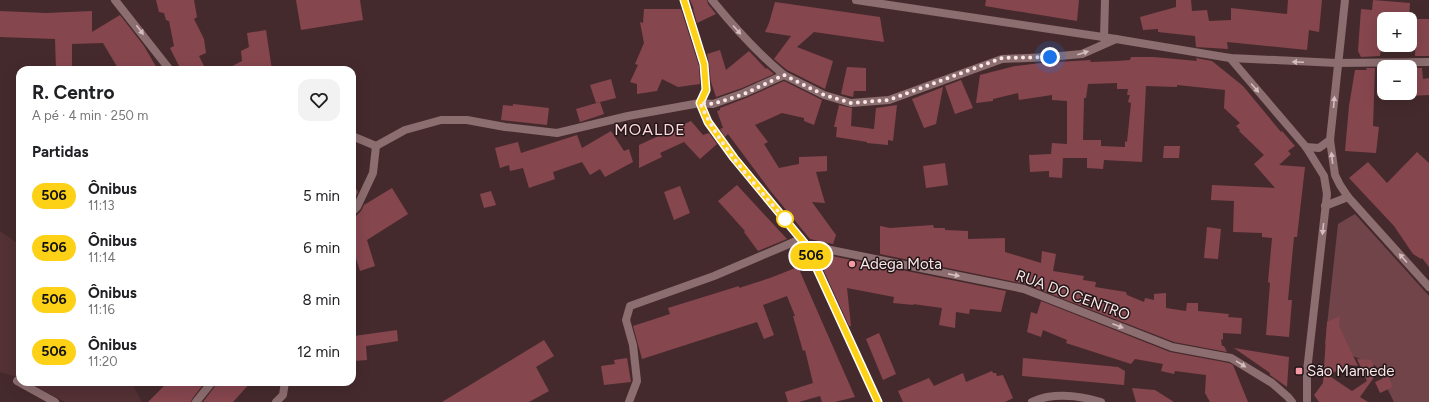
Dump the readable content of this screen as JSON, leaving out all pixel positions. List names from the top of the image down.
{
  "streets": {
    "street": ["RUA DO CENTRO"]
  },
  "one_way": ["RUA DO CENTRO"],
  "districts": ["MOALDE"],
  "places": {
    "other": ["Adega Mota"],
    "transit": ["São Mamede"]
  },
  "lines": ["bus line 506"],
  "page": {
    "on_map": "506",
    "map_buttons": ["+", "−"],
    "heading": [
      ["R. Centro", "A pé · 4 min · 250 m"],
      "Partidas"
    ],
    "list": [
      {
        "mark": "506",
        "name": "Ônibus",
        "note": "11:13",
        "value": "5 min"
      },
      {
        "mark": "506",
        "name": "Ônibus",
        "note": "11:14",
        "value": "6 min"
      },
      {
        "mark": "506",
        "name": "Ônibus",
        "note": "11:16",
        "value": "8 min"
      },
      {
        "mark": "506",
        "name": "Ônibus",
        "note": "11:20",
        "value": "12 min"
      }
    ]
  }
}
